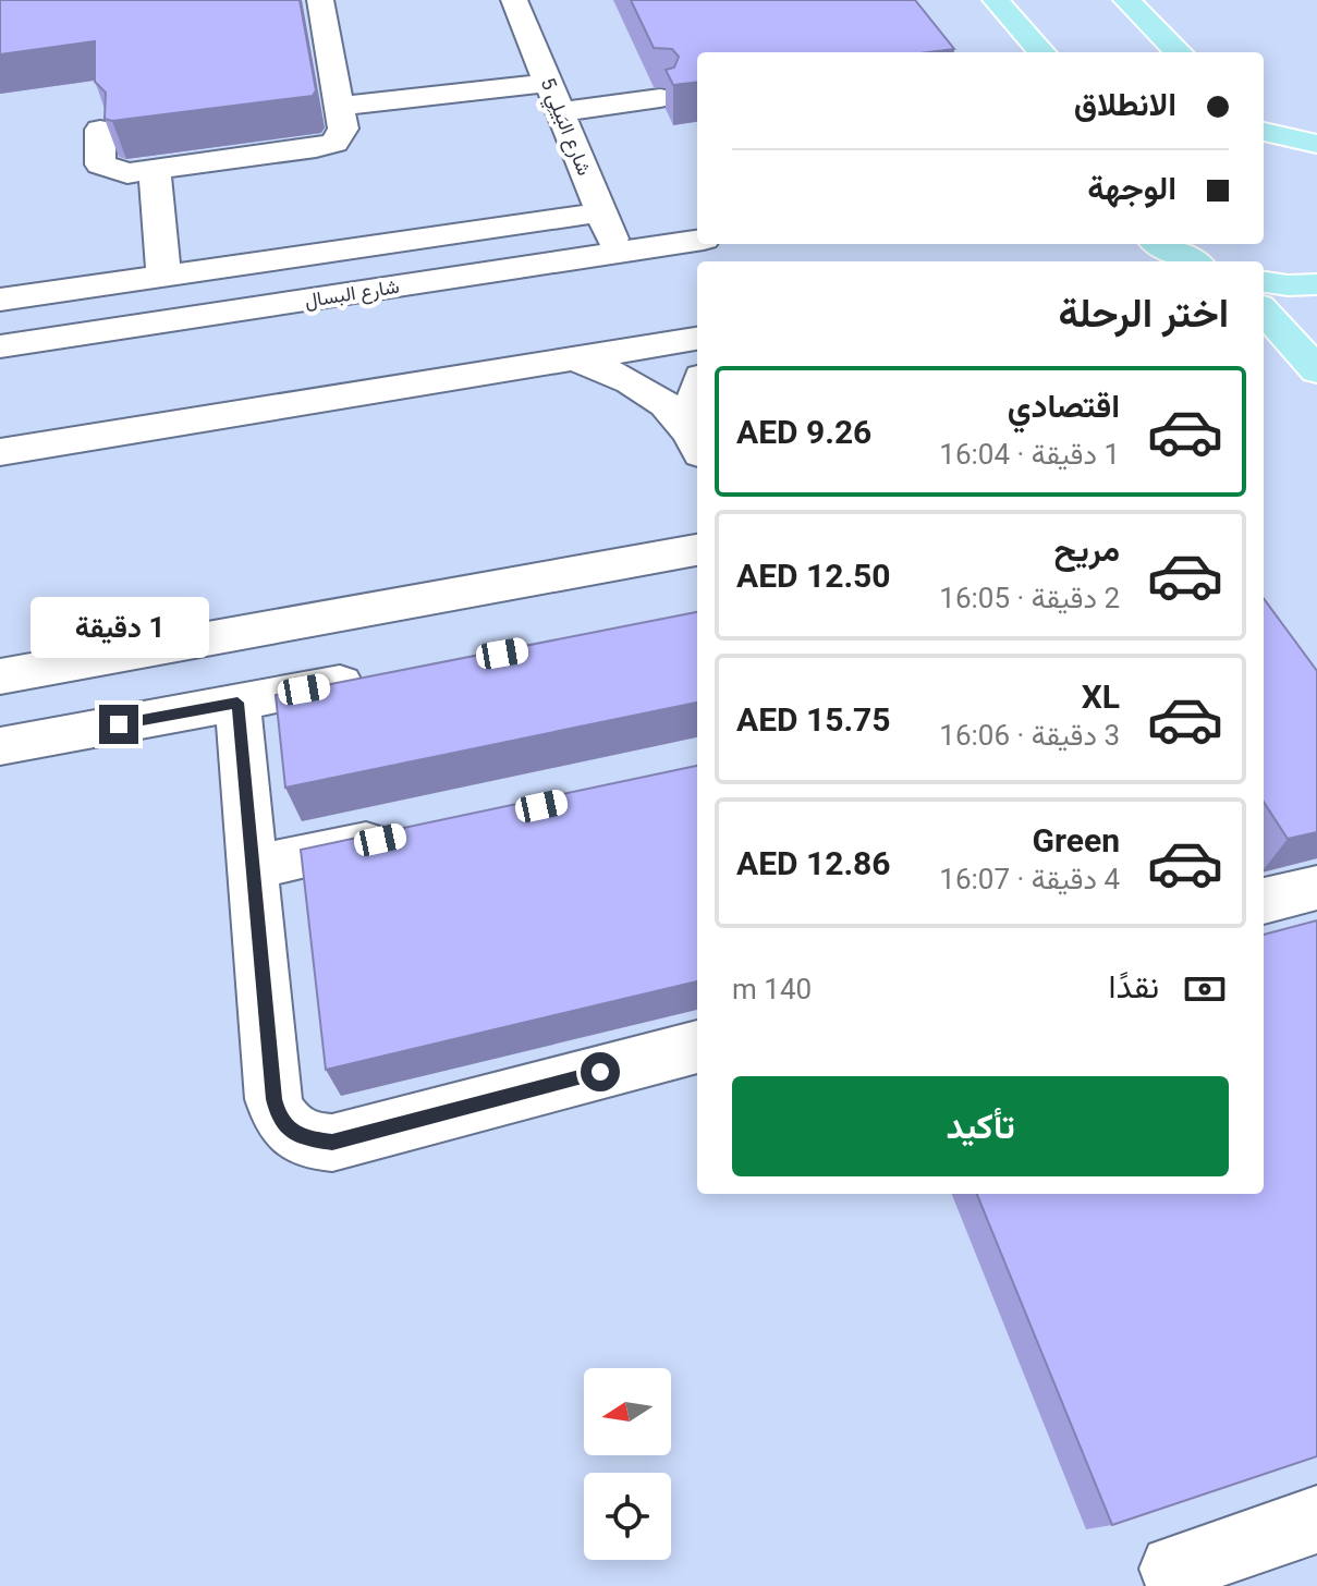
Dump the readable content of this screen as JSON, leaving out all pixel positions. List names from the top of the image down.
{
  "streets": {
    "street": ["شارع البَيلِي 5", "شارع البسال"]
  },
  "crossings": [
    ["شارع البَيلِي 5", "شارع البسال"]
  ],
  "north": "left",
  "page": {
    "banner": ["الانطلاق", "الوجهة"],
    "heading": "اختر الرحلة",
    "list": [
      {
        "name": "اقتصادي",
        "note": "1 دقيقة · 16:04",
        "value": "AED 9.26"
      },
      {
        "name": "مريح",
        "note": "2 دقيقة · 16:05",
        "value": "AED 12.50"
      },
      {
        "name": "XL",
        "note": "3 دقيقة · 16:06",
        "value": "AED 15.75"
      },
      {
        "name": "Green",
        "note": "4 دقيقة · 16:07",
        "value": "AED 12.86"
      }
    ],
    "bubble": "1 دقيقة",
    "pay": ["نقدًا", "140 m"],
    "buttons": "تأكيد"
  }
}
